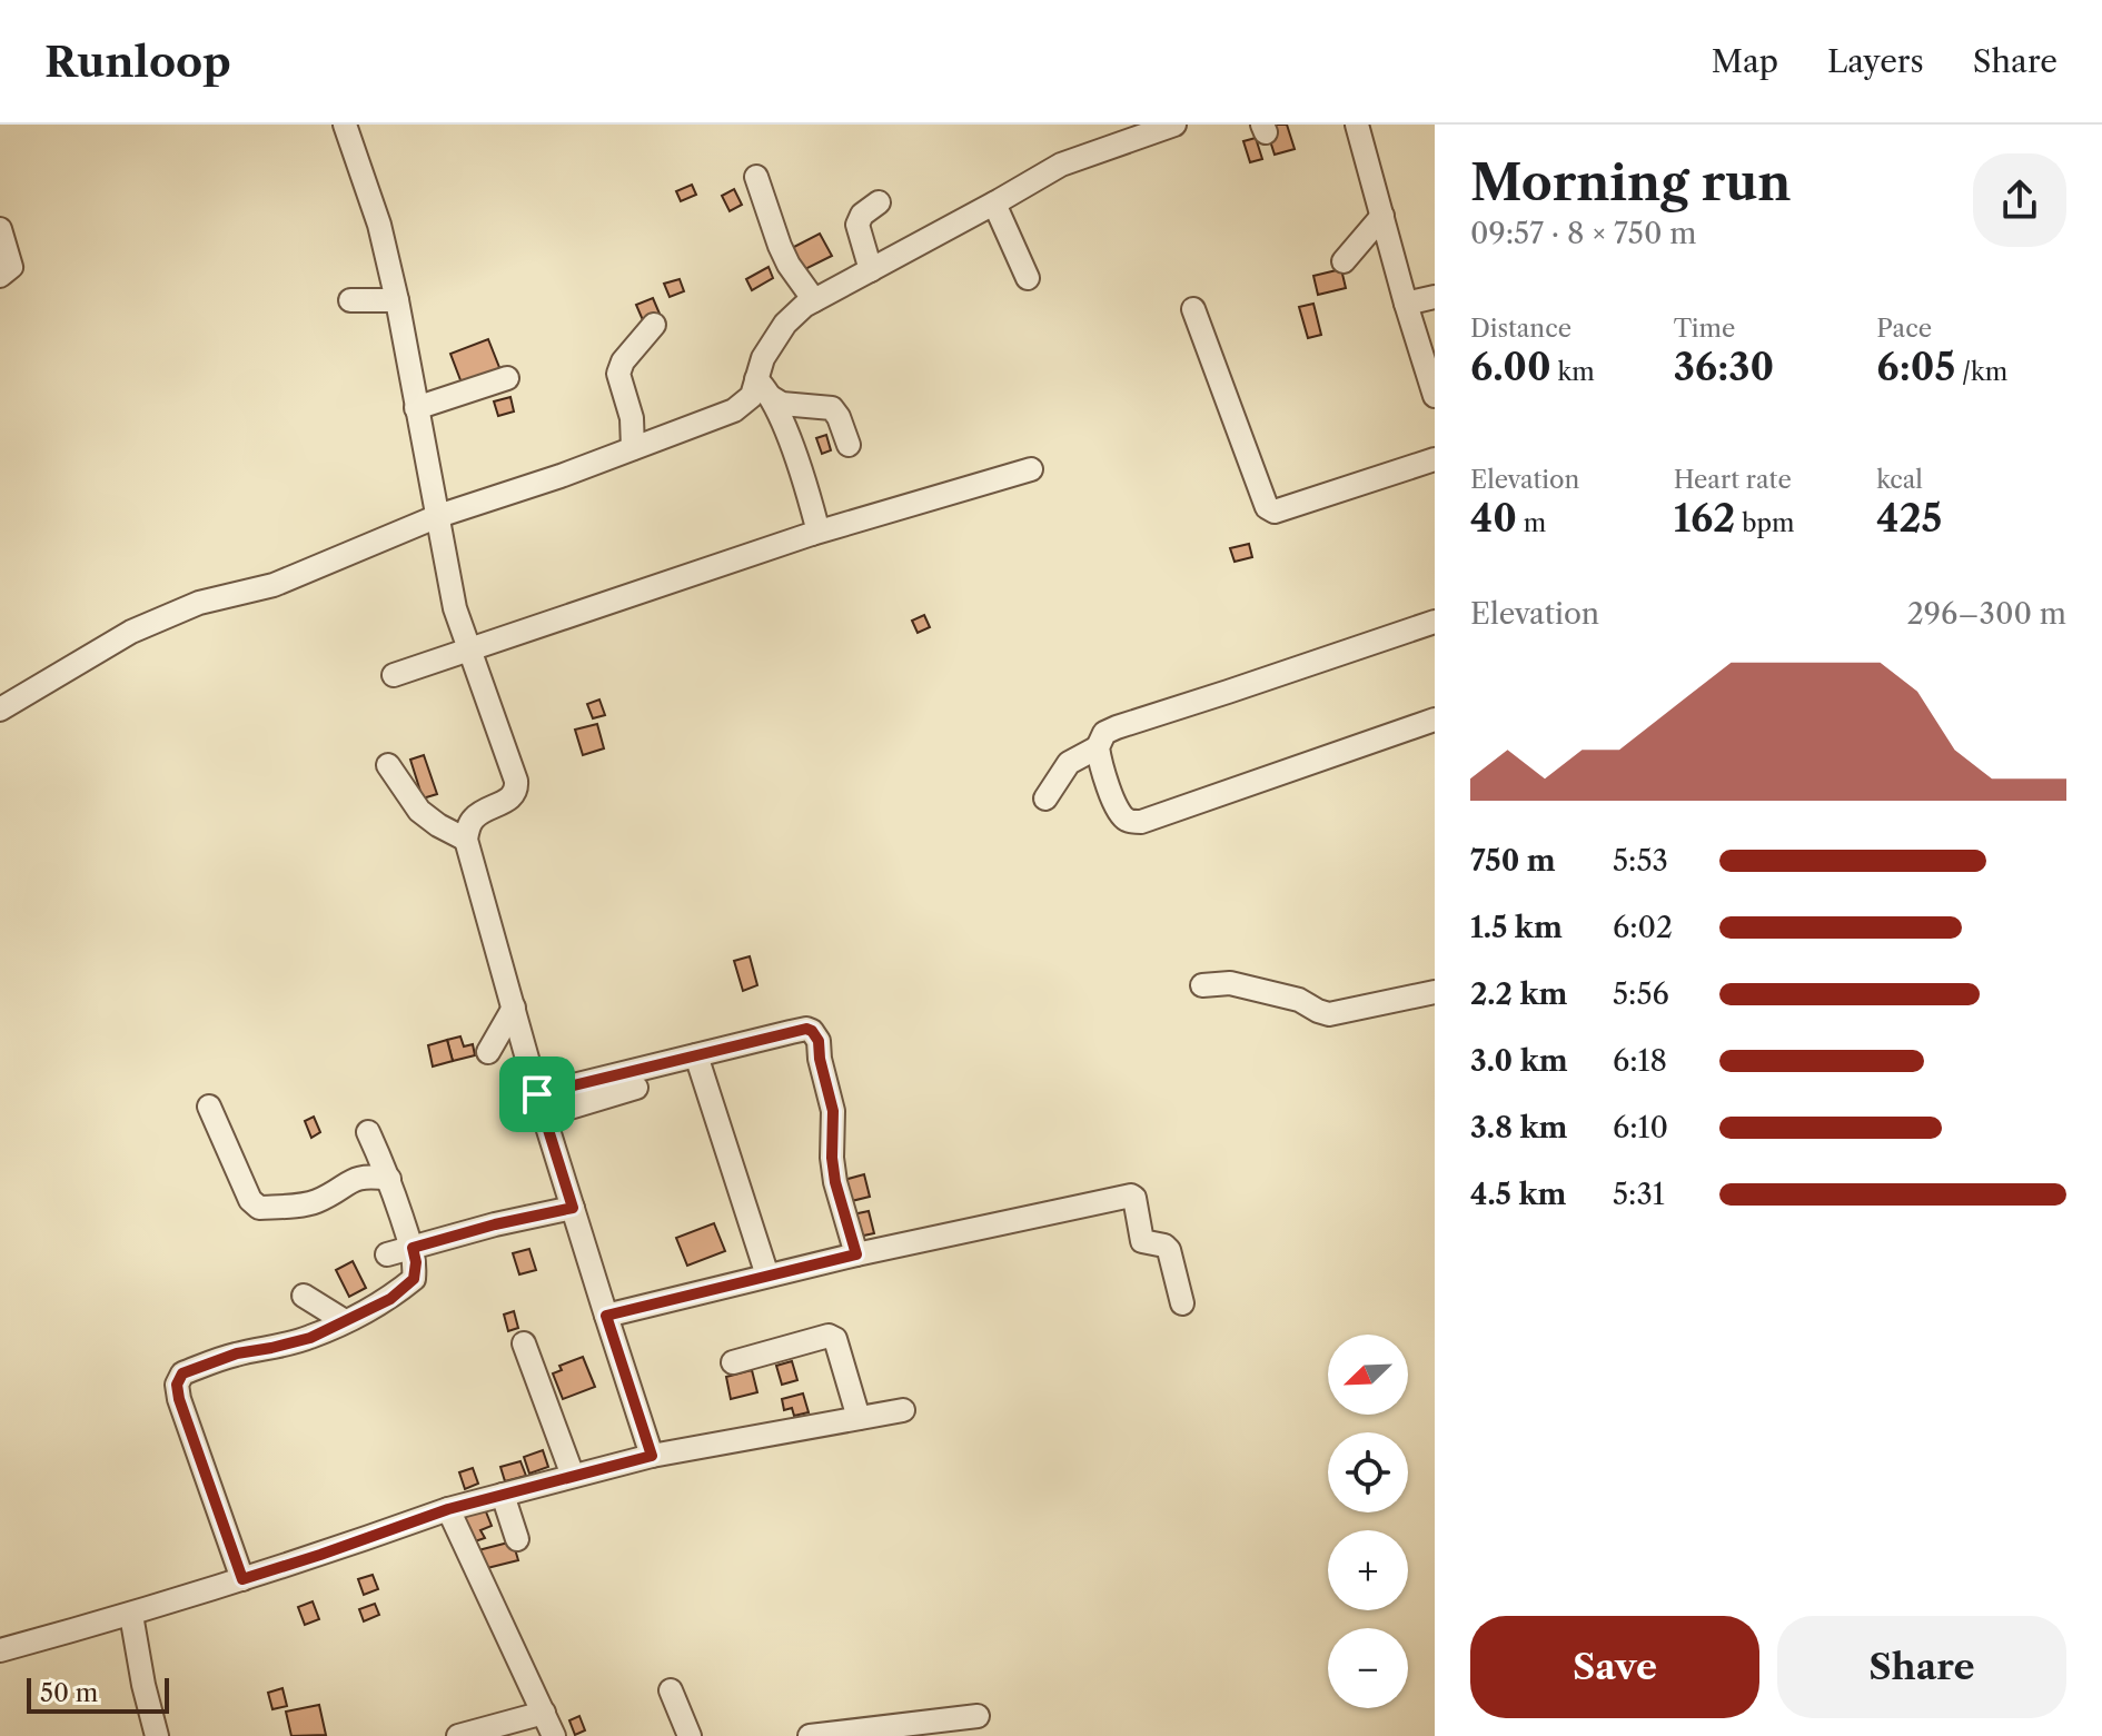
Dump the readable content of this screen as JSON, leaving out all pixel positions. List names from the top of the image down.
{
  "scale_bar": "50 m",
  "north": "bottom left",
  "page": {
    "header": "Runloop",
    "nav": ["Map", "Layers", "Share"],
    "heading": ["Morning run", "09:57 · 8 × 750 m"],
    "stats": [
      ["Distance", "6.00 km"],
      ["Time", "36:30"],
      ["Pace", "6:05 /km"],
      ["Elevation", "40 m"],
      ["Heart rate", "162 bpm"],
      ["kcal", "425"]
    ],
    "chart": ["Elevation", "296–300 m"],
    "list": [
      {
        "name": "750 m",
        "note": "5:53"
      },
      {
        "name": "1.5 km",
        "note": "6:02"
      },
      {
        "name": "2.2 km",
        "note": "5:56"
      },
      {
        "name": "3.0 km",
        "note": "6:18"
      },
      {
        "name": "3.8 km",
        "note": "6:10"
      },
      {
        "name": "4.5 km",
        "note": "5:31"
      }
    ],
    "map_buttons": ["+", "−"],
    "buttons": ["Save", "Share"],
    "scale": "50 m"
  }
}
